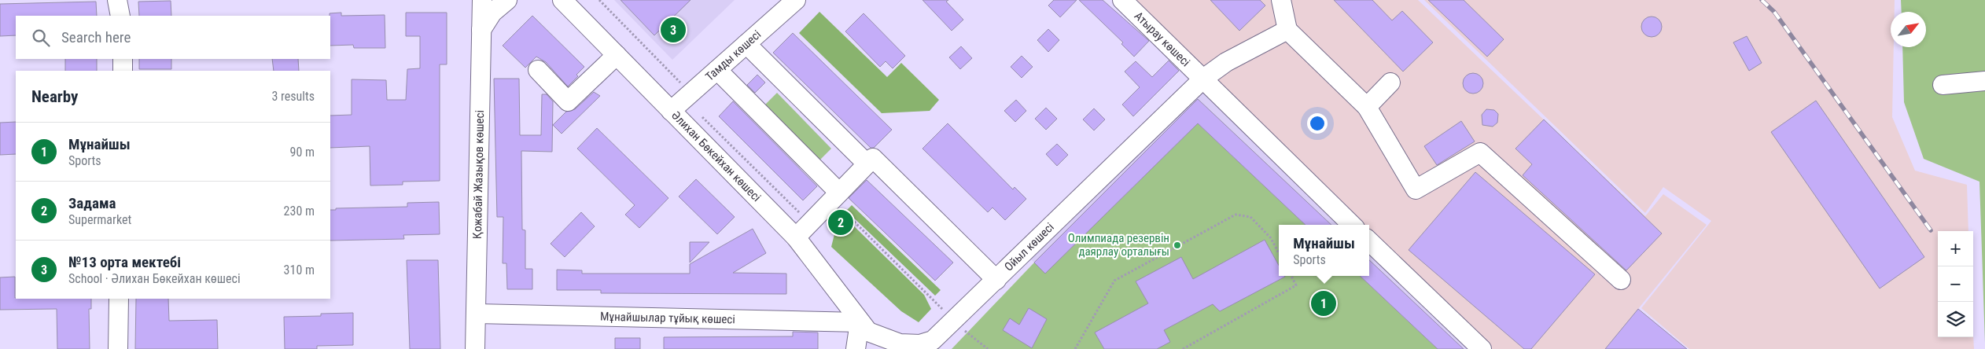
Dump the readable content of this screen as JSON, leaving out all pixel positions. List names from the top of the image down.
{
  "streets": {
    "street": [
      "Атырау көшесі",
      "Тамды көшесі",
      "Әлихан Бөкейхан көшесі",
      "Қожабай Жазықов көшесі",
      "Ойыл көшесі",
      "Мұнайшылар тұйық көшесі"
    ]
  },
  "crossings": [
    ["Атырау көшесі", "Ойыл көшесі"],
    ["Тамды көшесі", "Әлихан Бөкейхан көшесі"],
    ["Әлихан Бөкейхан көшесі", "Ойыл көшесі"],
    ["Әлихан Бөкейхан көшесі", "Мұнайшылар тұйық көшесі"],
    ["Қожабай Жазықов көшесі", "Мұнайшылар тұйық көшесі"],
    ["Ойыл көшесі", "Мұнайшылар тұйық көшесі"]
  ],
  "places": ["Олимпиада резервін даярлау орталығы"],
  "north": "top right",
  "page": {
    "pins": ["3", "2", "1"],
    "search": "Search here",
    "heading": ["Nearby", "3 results"],
    "list": [
      {
        "mark": "1",
        "name": "Мұнайшы",
        "note": "Sports",
        "value": "90 m"
      },
      {
        "mark": "2",
        "name": "Задама",
        "note": "Supermarket",
        "value": "230 m"
      },
      {
        "mark": "3",
        "name": "№13 орта мектебі",
        "note": "School · Әлихан Бөкейхан көшесі",
        "value": "310 m"
      }
    ],
    "popup": ["Мұнайшы", "Sports"],
    "map_buttons": ["+", "−"]
  }
}
